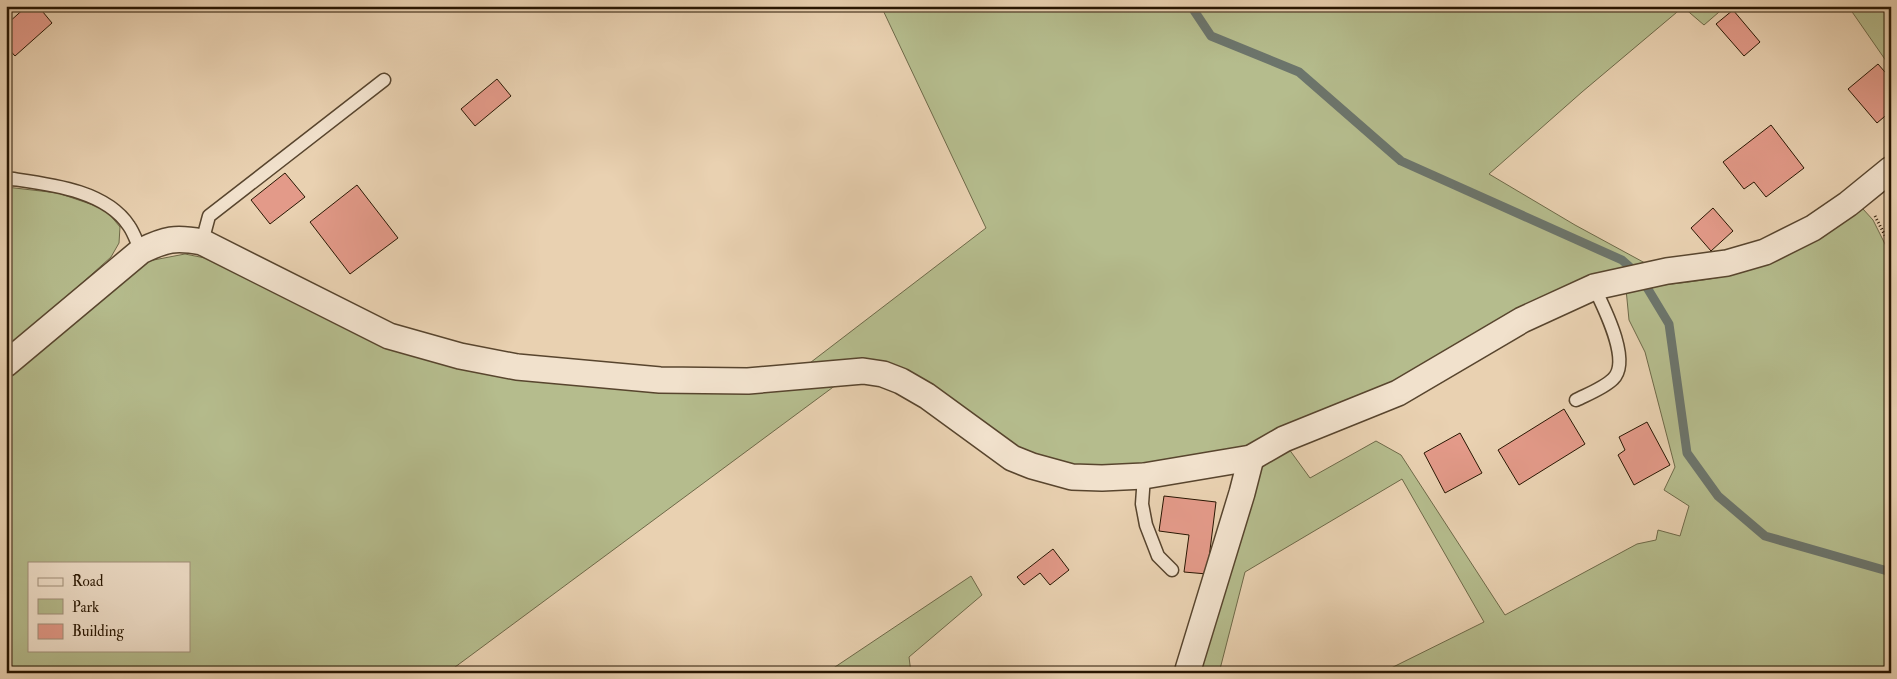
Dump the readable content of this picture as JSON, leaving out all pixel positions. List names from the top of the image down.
{
  "legend": ["Road", "Park", "Building"]
}
